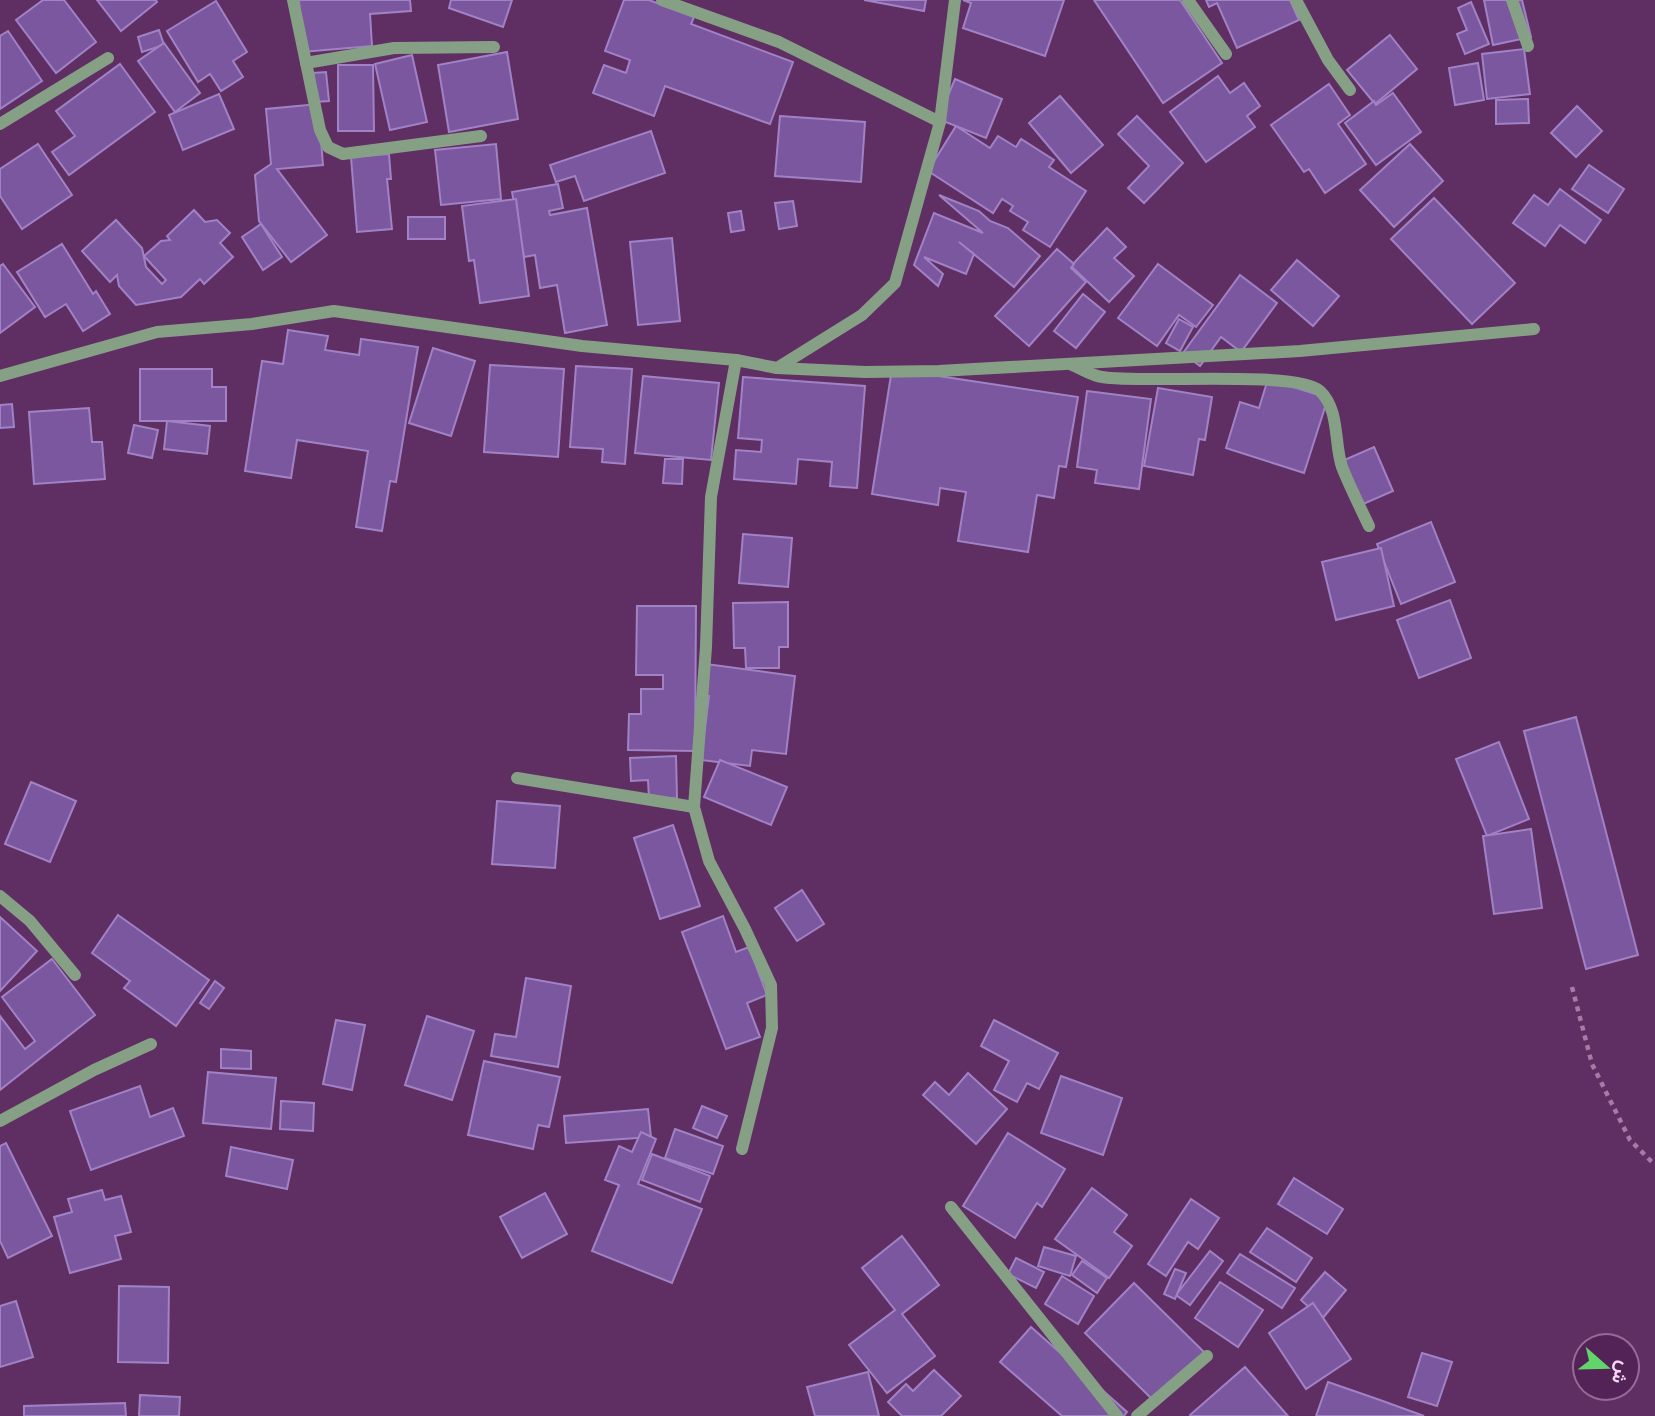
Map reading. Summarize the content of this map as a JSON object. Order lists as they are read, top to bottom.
{
  "north": "right"
}
